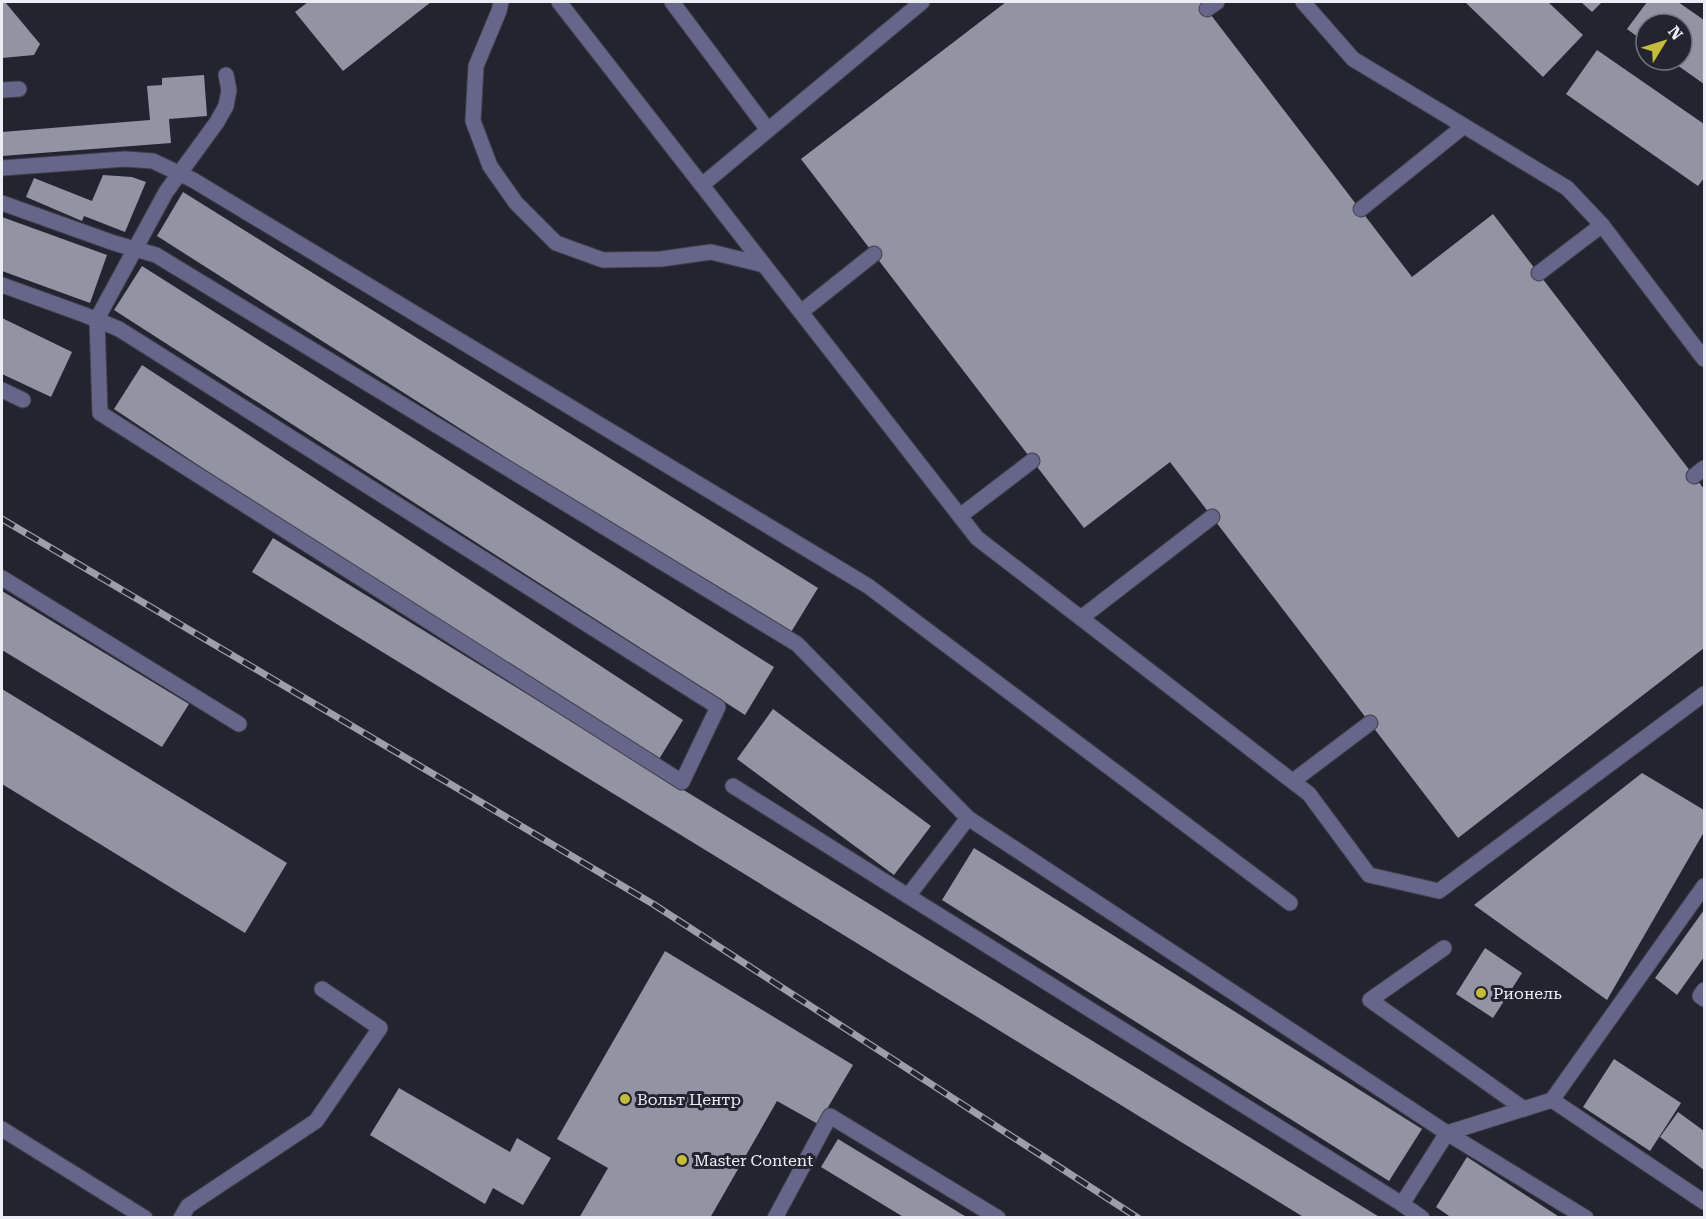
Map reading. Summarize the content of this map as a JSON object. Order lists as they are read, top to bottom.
{
  "places": ["Рионель", "Вольт Центр", "Master Content"],
  "north": "top right"
}
